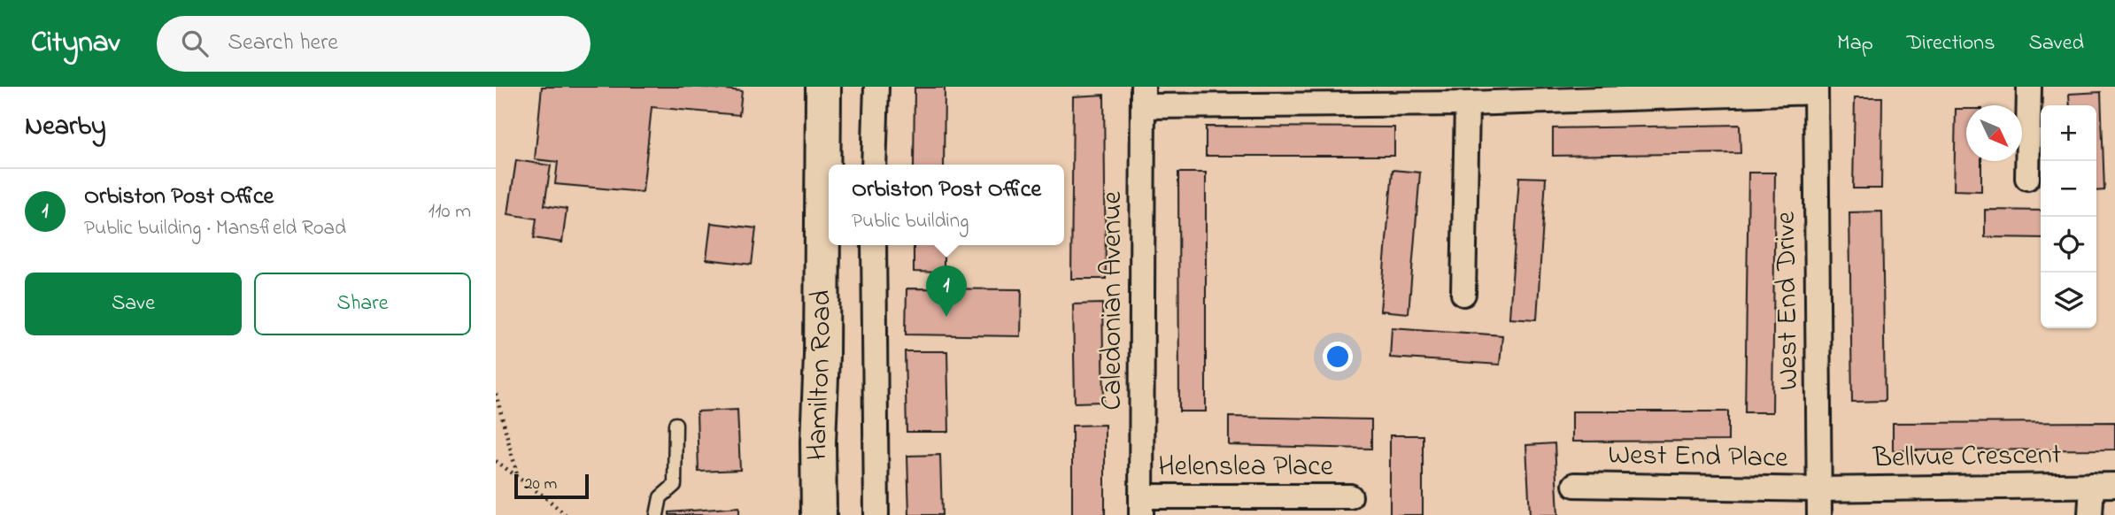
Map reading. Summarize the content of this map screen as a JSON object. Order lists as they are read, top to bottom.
{
  "streets": {
    "main road": ["Hamilton Road"],
    "street": [
      "Caledonian Avenue",
      "West End Drive",
      "West End Place",
      "Bellvue Crescent",
      "Helenslea Place"
    ]
  },
  "crossings": [
    ["Caledonian Avenue", "Helenslea Place"],
    ["West End Drive", "West End Place"],
    ["West End Drive", "Bellvue Crescent"],
    ["West End Place", "Bellvue Crescent"]
  ],
  "scale_bar": "20 m",
  "north": "bottom right",
  "page": {
    "header": "Citynav",
    "search": "Search here",
    "nav": ["Map", "Directions", "Saved"],
    "heading": "Nearby",
    "map_buttons": ["+", "−"],
    "popup": ["Orbiston Post Office", "Public building"],
    "list": [
      {
        "mark": "1",
        "name": "Orbiston Post Office",
        "note": "Public building · Mansfield Road",
        "value": "110 m"
      }
    ],
    "buttons": ["Save", "Share"],
    "pins": "1",
    "scale": "20 m"
  }
}
